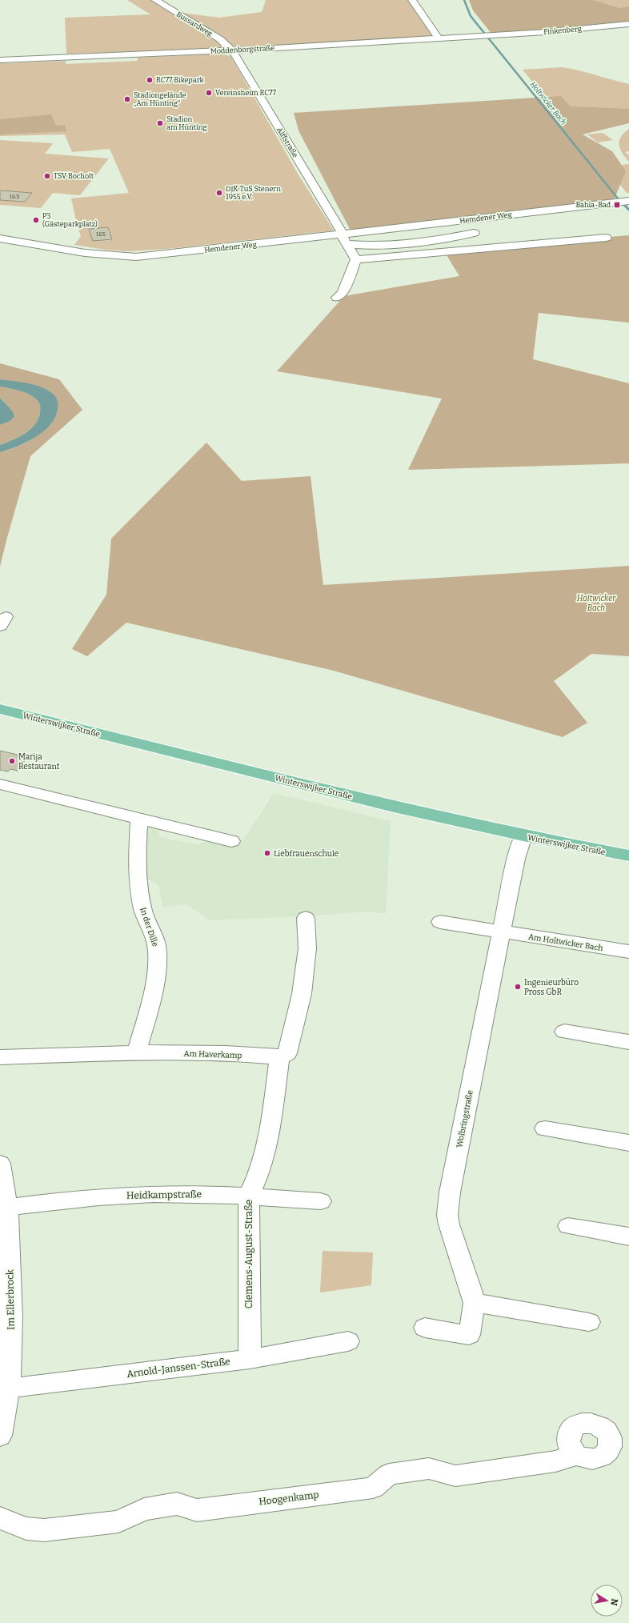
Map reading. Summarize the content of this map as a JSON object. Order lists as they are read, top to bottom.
{
  "streets": {
    "main road": ["Winterswijker Straße"],
    "street": [
      "Bussardweg",
      "Finkenberg",
      "Moddenborgstraße",
      "Alffstraße",
      "Hemdener Weg",
      "In der Dille",
      "Am Holtwicker Bach",
      "Am Haverkamp",
      "Wolbringstraße",
      "Heidkampstraße",
      "Clemens-August-Straße",
      "Im Ellerbrock",
      "Arnold-Janssen-Straße",
      "Hoogenkamp"
    ]
  },
  "crossings": [
    ["Bussardweg", "Moddenborgstraße"],
    ["Bussardweg", "Alffstraße"],
    ["Finkenberg", "Moddenborgstraße"],
    ["Moddenborgstraße", "Alffstraße"],
    ["Alffstraße", "Hemdener Weg"],
    ["Winterswijker Straße", "Wolbringstraße"],
    ["In der Dille", "Am Haverkamp"],
    ["Am Holtwicker Bach", "Wolbringstraße"],
    ["Am Haverkamp", "Clemens-August-Straße"],
    ["Heidkampstraße", "Clemens-August-Straße"],
    ["Heidkampstraße", "Im Ellerbrock"],
    ["Clemens-August-Straße", "Arnold-Janssen-Straße"],
    ["Im Ellerbrock", "Arnold-Janssen-Straße"]
  ],
  "water": ["Holtwicker Bach"],
  "parks": ["Holtwicker Bach"],
  "places": {
    "other": [
      "RC77 Bikepark",
      "Vereinsheim RC77",
      "Stadiongelände „Am Hünting“",
      "Stadion am Hünting",
      "TSV Bocholt",
      "DJK TuS Stenern 1955 e.V.",
      "P3 (Gästeparkplatz)",
      "Marija Restaurant",
      "Liebfrauenschule",
      "Ingenieurbüro Pross GbR"
    ],
    "transit": ["Bahia-Bad"]
  },
  "house_numbers": ["163", "165"],
  "north": "right"
}
